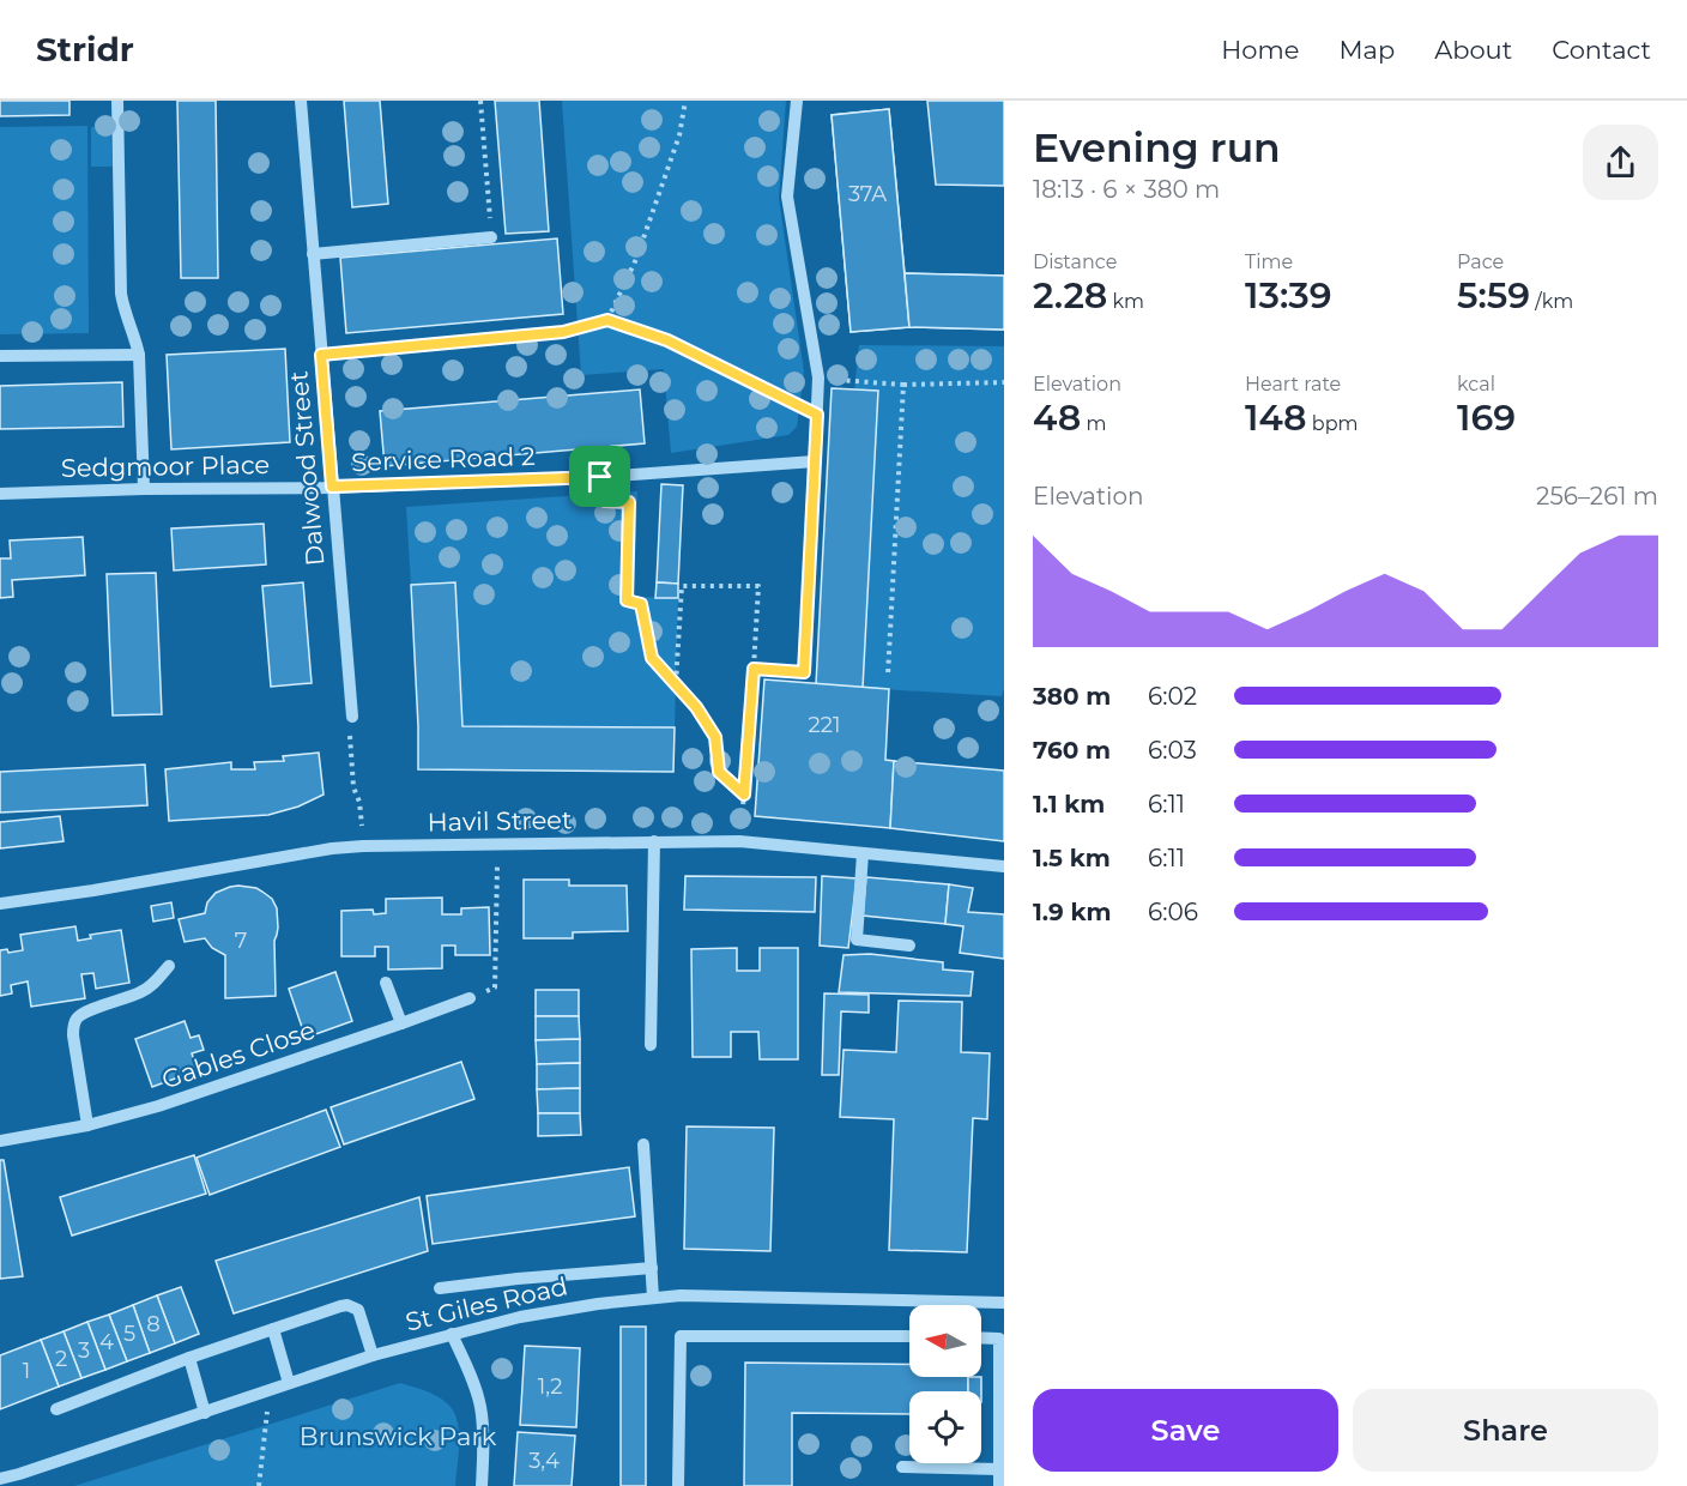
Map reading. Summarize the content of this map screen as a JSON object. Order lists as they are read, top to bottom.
{
  "streets": {
    "street": [
      "Service Road 2",
      "Sedgmoor Place",
      "Dalwood Street",
      "Havil Street",
      "Gables Close",
      "St Giles Road"
    ]
  },
  "crossings": [
    ["Service Road 2", "Sedgmoor Place"],
    ["Service Road 2", "Dalwood Street"],
    ["Sedgmoor Place", "Dalwood Street"]
  ],
  "parks": ["Brunswick Park"],
  "house_numbers": [
    "37A",
    "221",
    "7",
    "8",
    "5",
    "4",
    "3",
    "2",
    "1",
    "1,2",
    "3,4"
  ],
  "north": "left",
  "page": {
    "header": "Stridr",
    "nav": [
      "Home",
      "Map",
      "About",
      "Contact"
    ],
    "heading": ["Evening run", "18:13 · 6 × 380 m"],
    "stats": [
      ["Distance", "2.28 km"],
      ["Time", "13:39"],
      ["Pace", "5:59 /km"],
      ["Elevation", "48 m"],
      ["Heart rate", "148 bpm"],
      ["kcal", "169"]
    ],
    "chart": ["Elevation", "256–261 m"],
    "list": [
      {
        "name": "380 m",
        "note": "6:02"
      },
      {
        "name": "760 m",
        "note": "6:03"
      },
      {
        "name": "1.1 km",
        "note": "6:11"
      },
      {
        "name": "1.5 km",
        "note": "6:11"
      },
      {
        "name": "1.9 km",
        "note": "6:06"
      }
    ],
    "buttons": ["Save", "Share"]
  }
}
